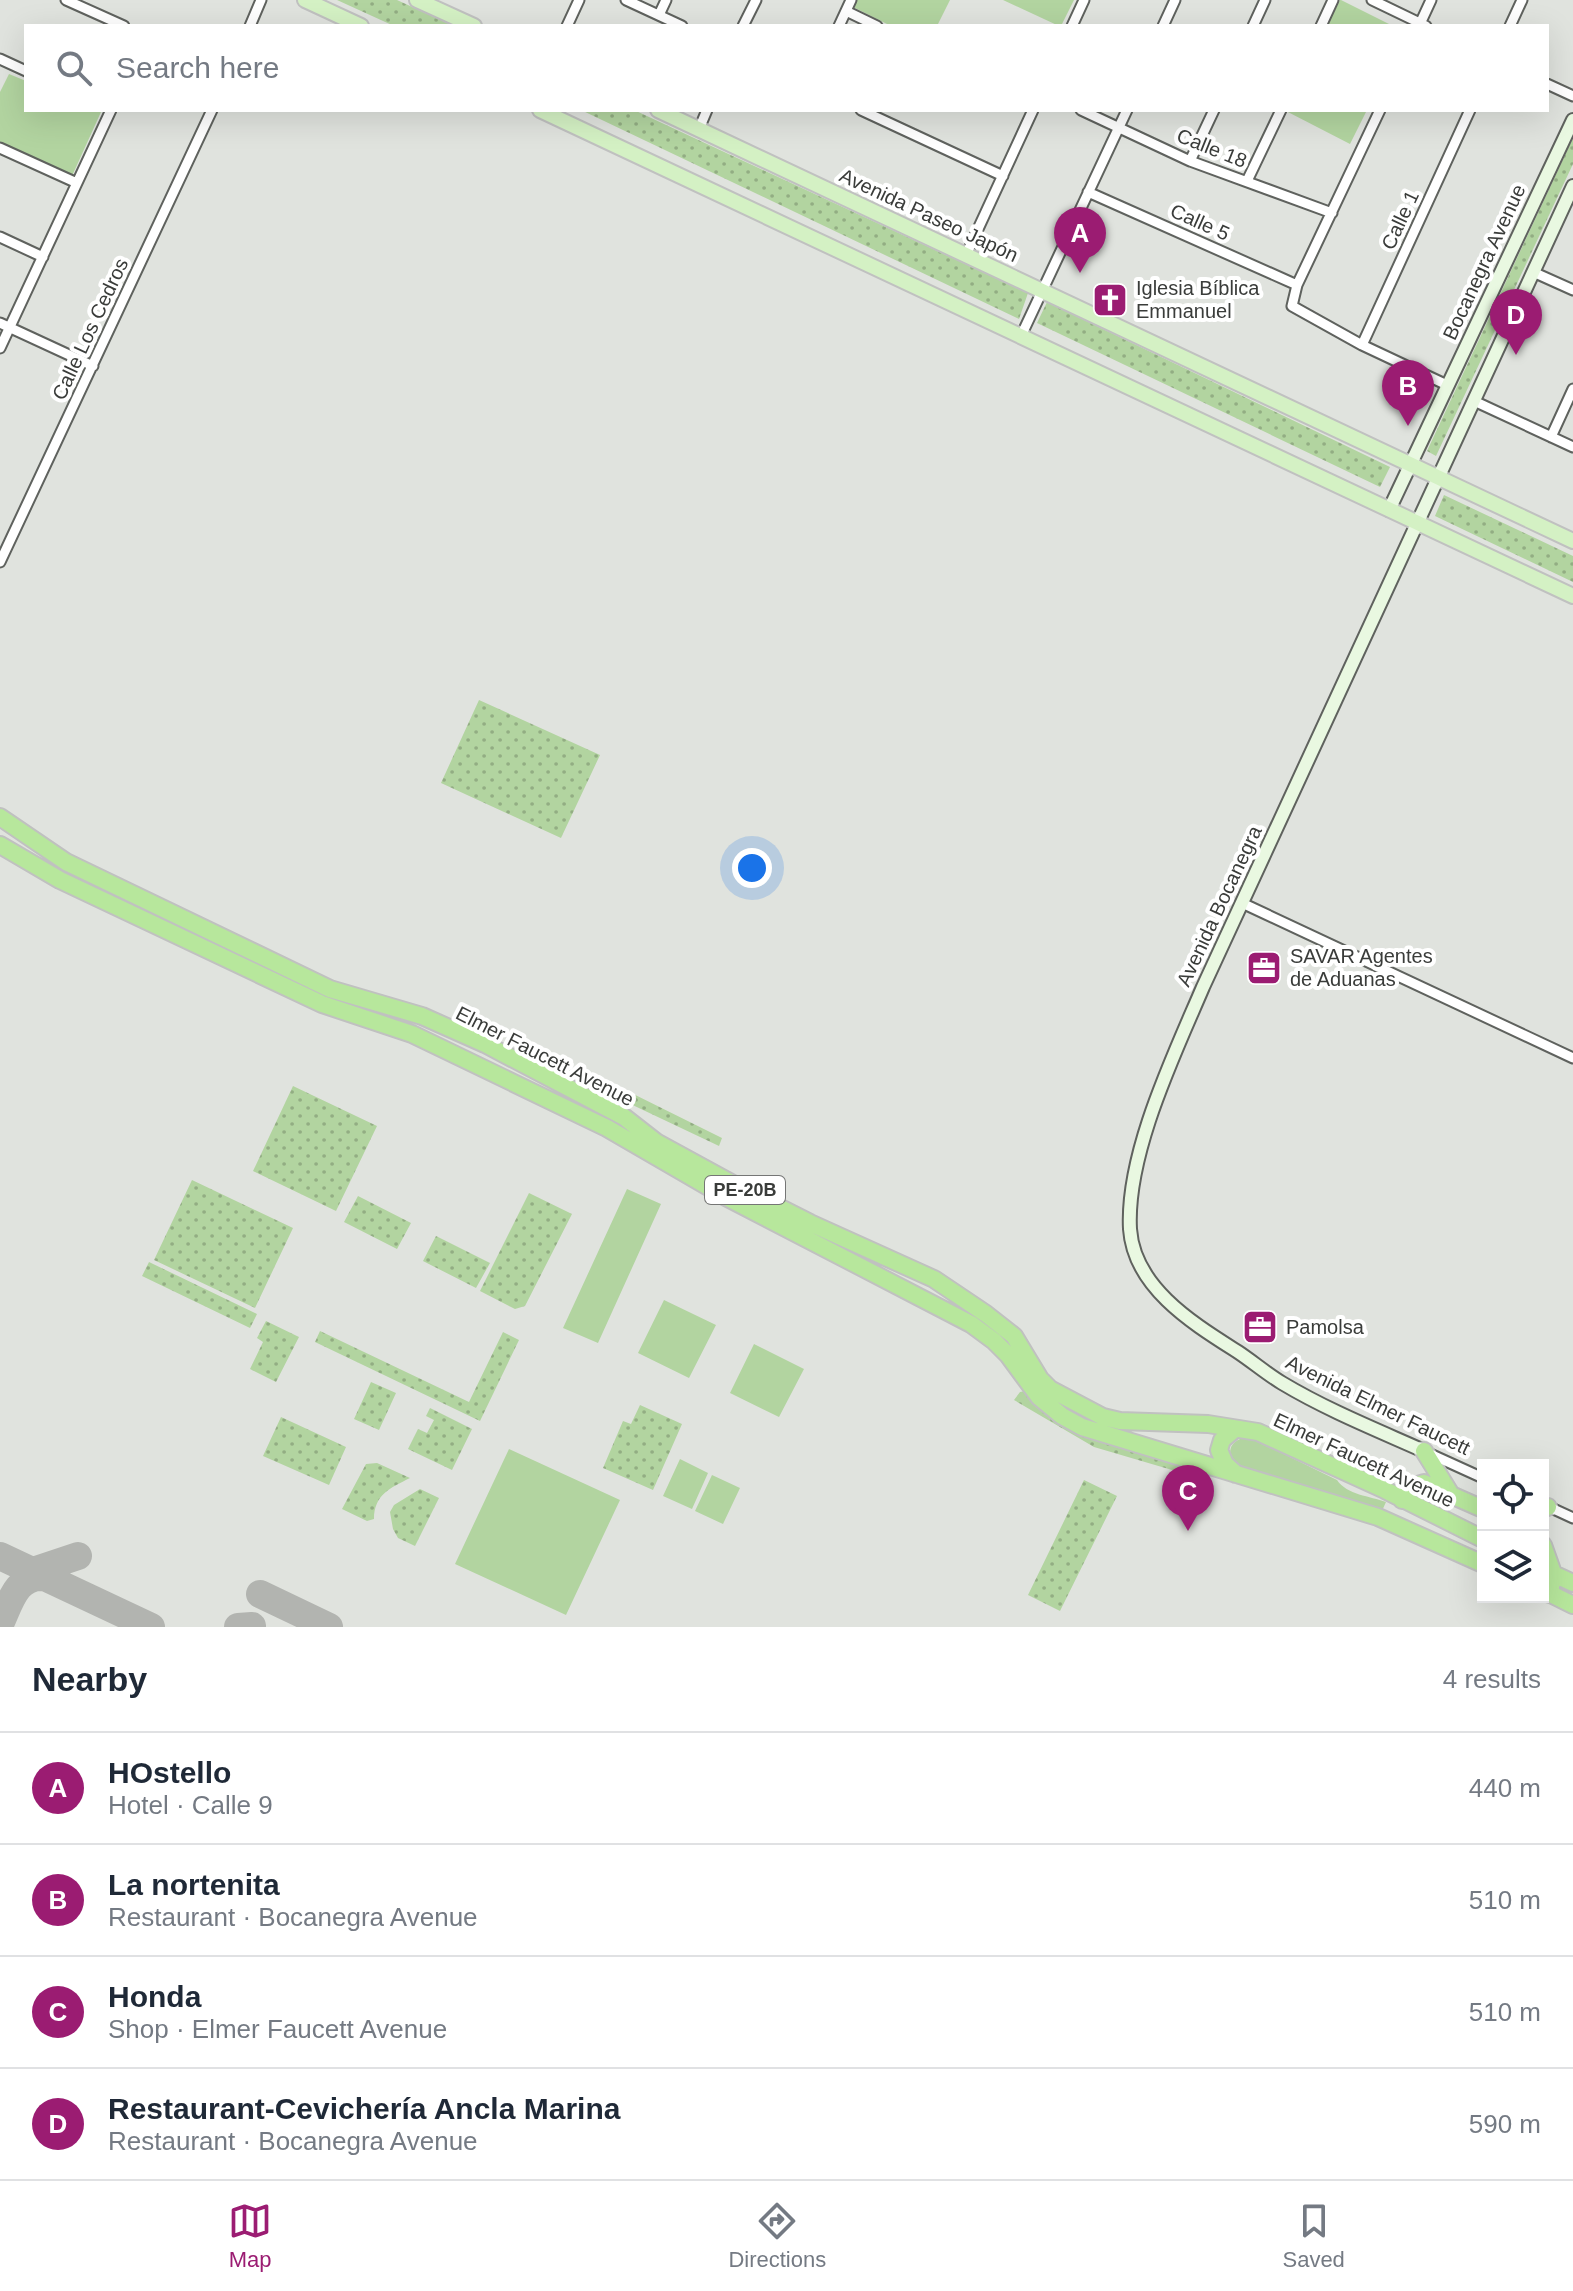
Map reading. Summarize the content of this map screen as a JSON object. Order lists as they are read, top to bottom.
{
  "streets": {
    "highway": ["Elmer Faucett Avenue", "PE-20B"],
    "main road": ["Avenida Paseo Japón"],
    "street": [
      "Calle 18",
      "Calle 1",
      "Calle 5",
      "Bocanegra Avenue",
      "Calle Los Cedros",
      "Avenida Bocanegra",
      "Avenida Elmer Faucett"
    ]
  },
  "crossings": [
    ["Avenida Paseo Japón", "Bocanegra Avenue"],
    ["Avenida Bocanegra", "Avenida Elmer Faucett"]
  ],
  "places": {
    "church": ["Iglesia Bíblica Emmanuel"],
    "office": ["SAVAR Agentes de Aduanas", "Pamolsa"]
  },
  "page": {
    "search": "Search here",
    "pins": [
      "A",
      "D",
      "B",
      "C"
    ],
    "heading": ["Nearby", "4 results"],
    "list": [
      {
        "mark": "A",
        "name": "HOstello",
        "note": "Hotel · Calle 9",
        "value": "440 m"
      },
      {
        "mark": "B",
        "name": "La nortenita",
        "note": "Restaurant · Bocanegra Avenue",
        "value": "510 m"
      },
      {
        "mark": "C",
        "name": "Honda",
        "note": "Shop · Elmer Faucett Avenue",
        "value": "510 m"
      },
      {
        "mark": "D",
        "name": "Restaurant-Cevichería Ancla Marina",
        "note": "Restaurant · Bocanegra Avenue",
        "value": "590 m"
      }
    ],
    "nav": ["Map", "Directions", "Saved"]
  }
}
